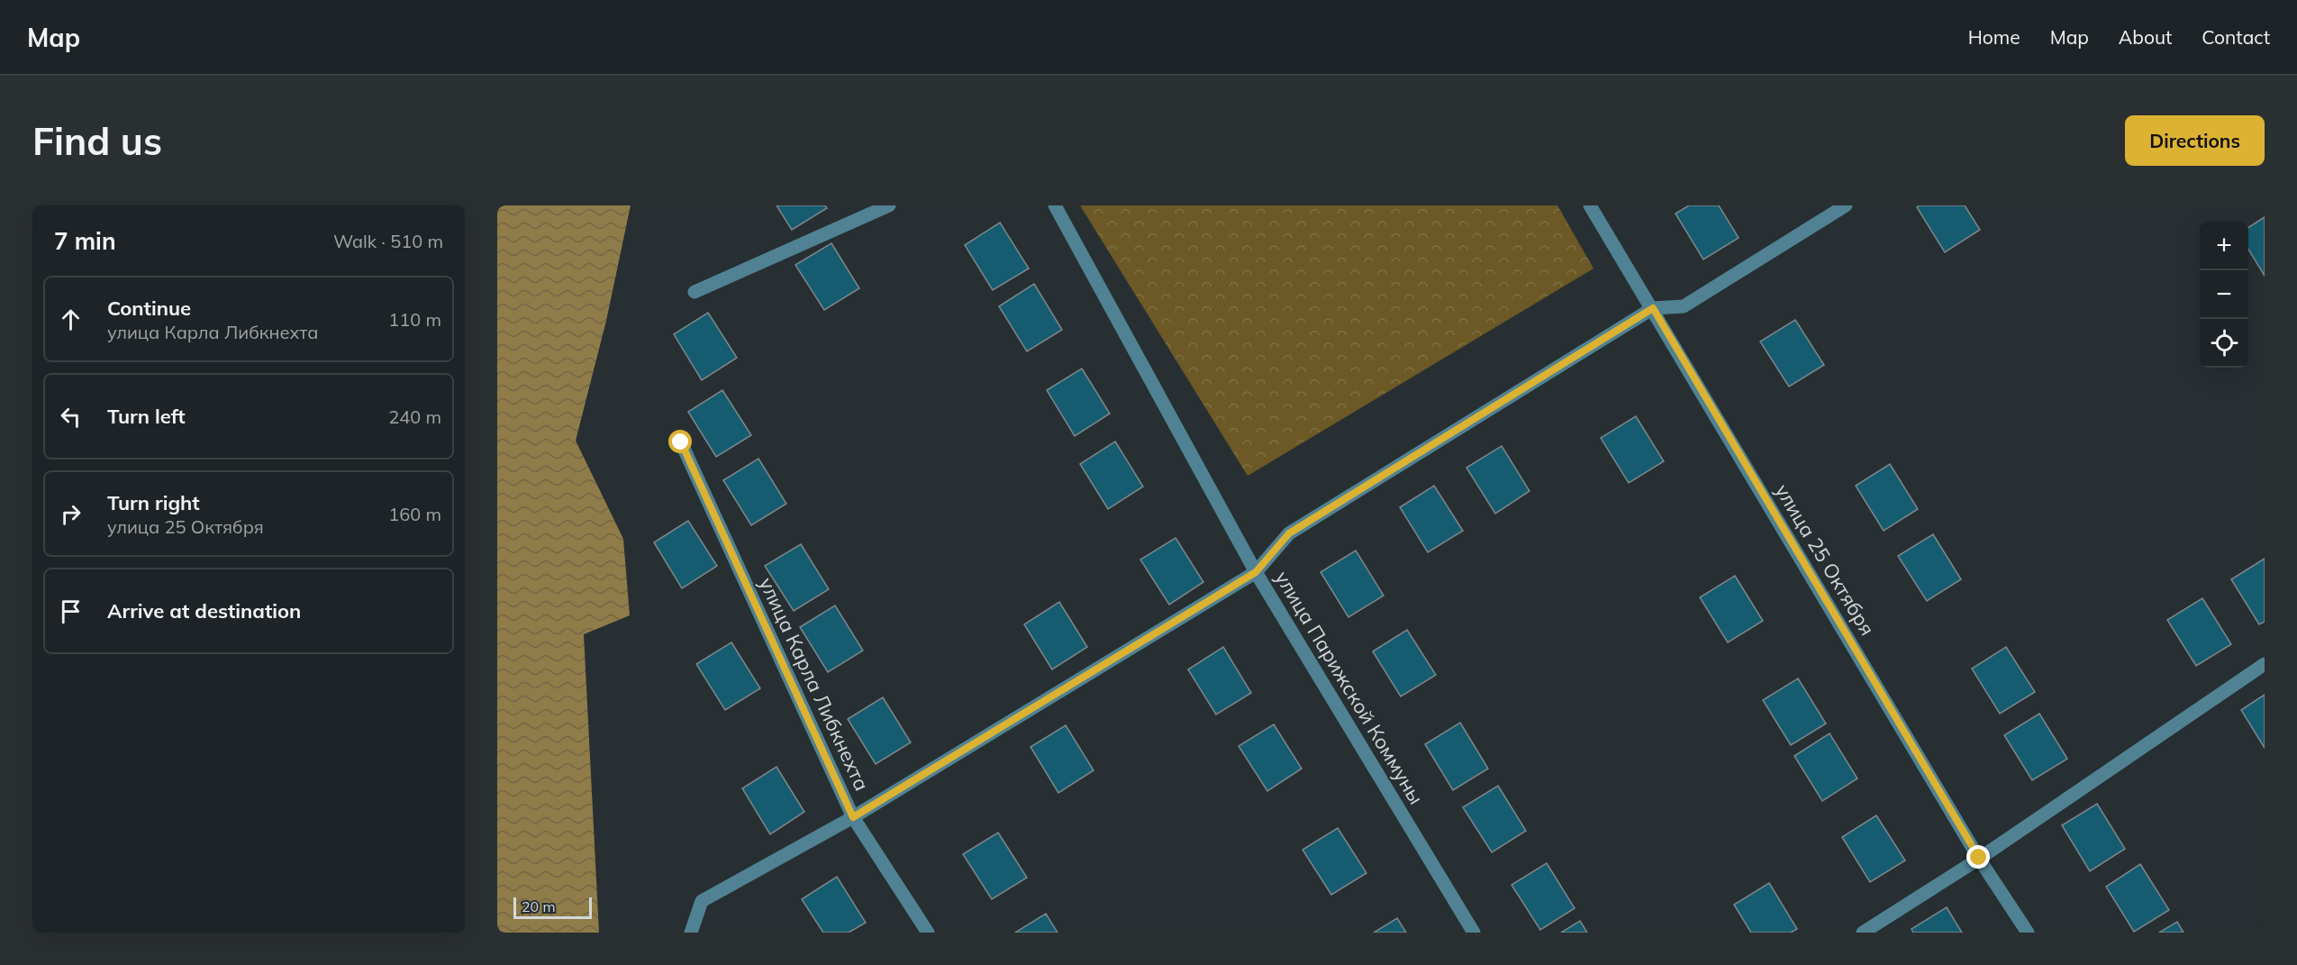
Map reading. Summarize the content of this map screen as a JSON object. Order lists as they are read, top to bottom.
{
  "streets": {
    "street": ["улица 25 Октября", "улица Карла Либкнехта", "улица Парижской Коммуны"]
  },
  "scale_bar": "20 m",
  "page": {
    "header": "Map",
    "nav": [
      "Home",
      "Map",
      "About",
      "Contact"
    ],
    "buttons": "Directions",
    "title": "Find us",
    "heading": ["7 min", "Walk · 510 m"],
    "map_buttons": ["+", "−"],
    "list": [
      ["Continue", "улица Карла Либкнехта", "110 m"],
      ["Turn left", "240 m"],
      ["Turn right", "улица 25 Октября", "160 m"],
      "Arrive at destination"
    ],
    "scale": "20 m"
  }
}
